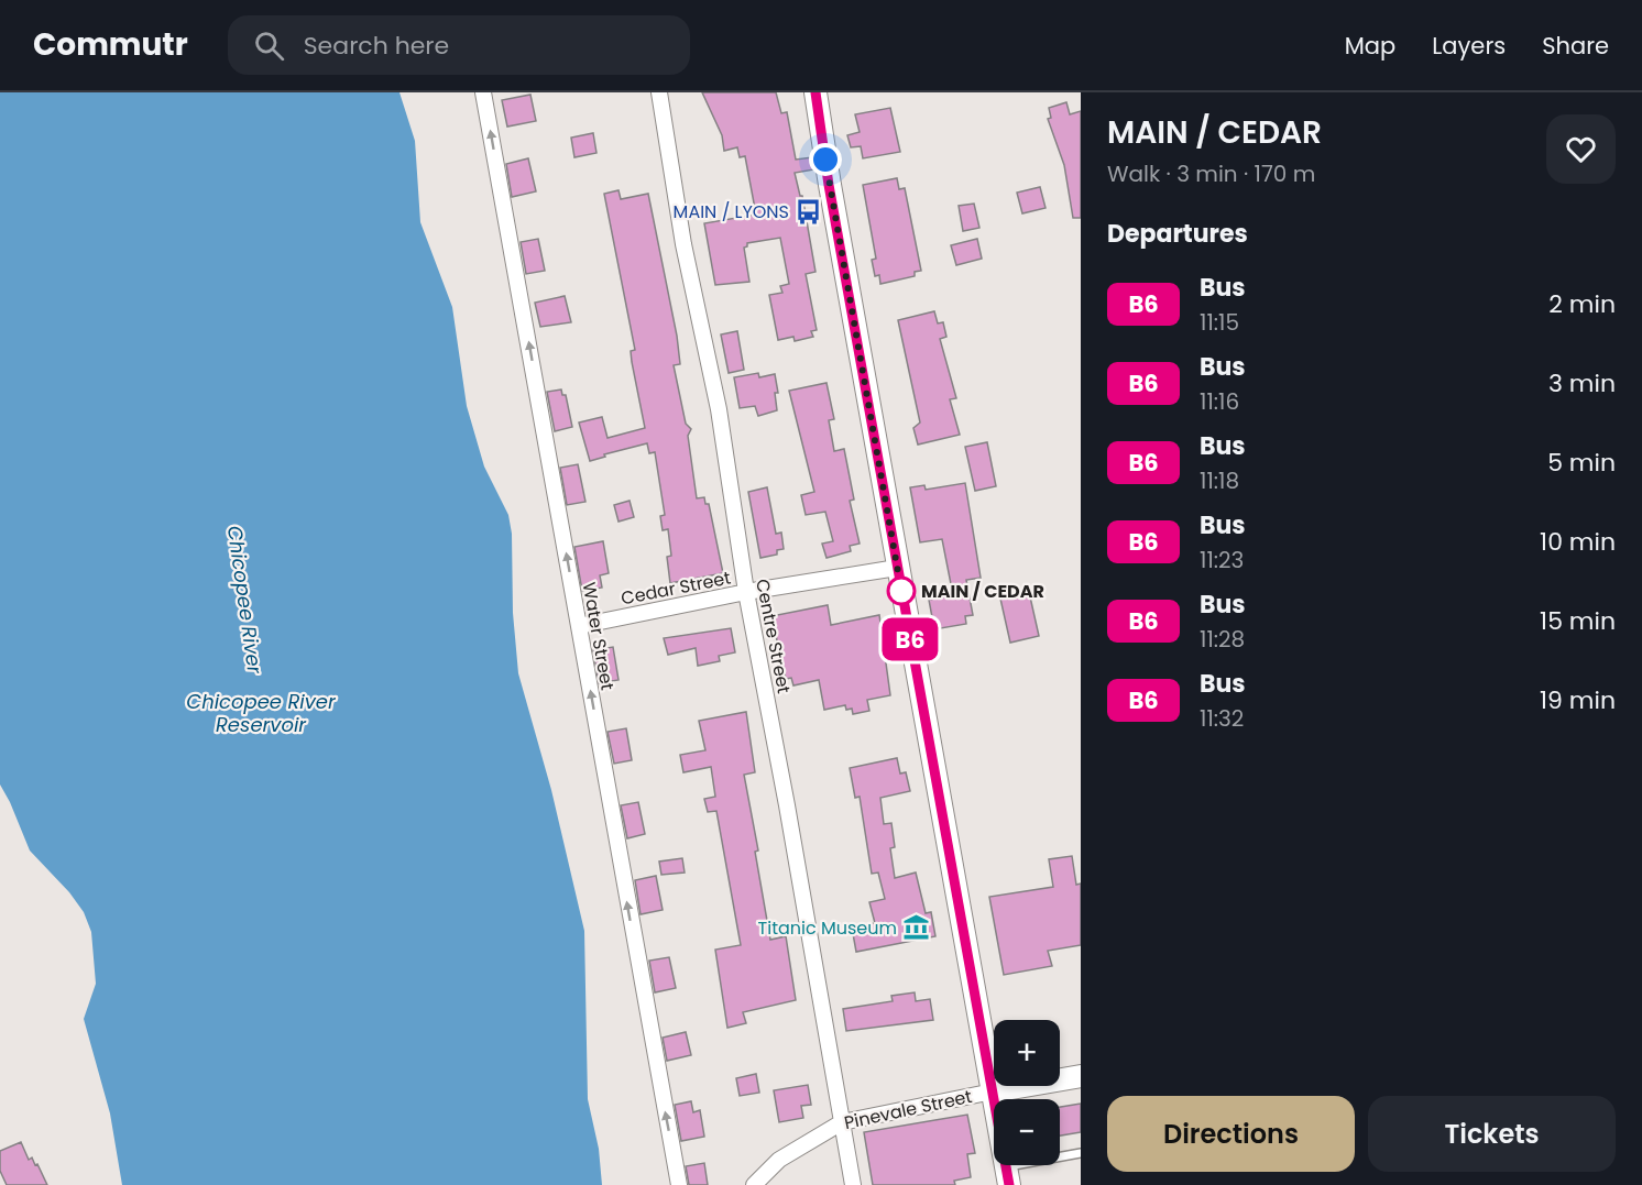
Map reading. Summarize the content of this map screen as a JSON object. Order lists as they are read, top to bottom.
{
  "streets": {
    "main road": ["Pinevale Street"],
    "street": ["Cedar Street", "Water Street", "Centre Street"]
  },
  "crossings": [
    ["Cedar Street", "Water Street"],
    ["Cedar Street", "Centre Street"],
    ["Centre Street", "Pinevale Street"]
  ],
  "one_way": ["Water Street"],
  "water": ["Chicopee River", "Chicopee River Reservoir"],
  "places": {
    "bus stop": ["MAIN / LYONS"],
    "other": ["MAIN / CEDAR"],
    "museum": ["Titanic Museum"]
  },
  "lines": ["bus line B6"],
  "page": {
    "header": "Commutr",
    "search": "Search here",
    "nav": ["Map", "Layers", "Share"],
    "on_map": "B6",
    "heading": [
      ["MAIN / CEDAR", "Walk · 3 min · 170 m"],
      "Departures"
    ],
    "list": [
      {
        "mark": "B6",
        "name": "Bus",
        "note": "11:15",
        "value": "2 min"
      },
      {
        "mark": "B6",
        "name": "Bus",
        "note": "11:16",
        "value": "3 min"
      },
      {
        "mark": "B6",
        "name": "Bus",
        "note": "11:18",
        "value": "5 min"
      },
      {
        "mark": "B6",
        "name": "Bus",
        "note": "11:23",
        "value": "10 min"
      },
      {
        "mark": "B6",
        "name": "Bus",
        "note": "11:28",
        "value": "15 min"
      },
      {
        "mark": "B6",
        "name": "Bus",
        "note": "11:32",
        "value": "19 min"
      }
    ],
    "map_buttons": ["+", "−"],
    "buttons": ["Directions", "Tickets"]
  }
}
